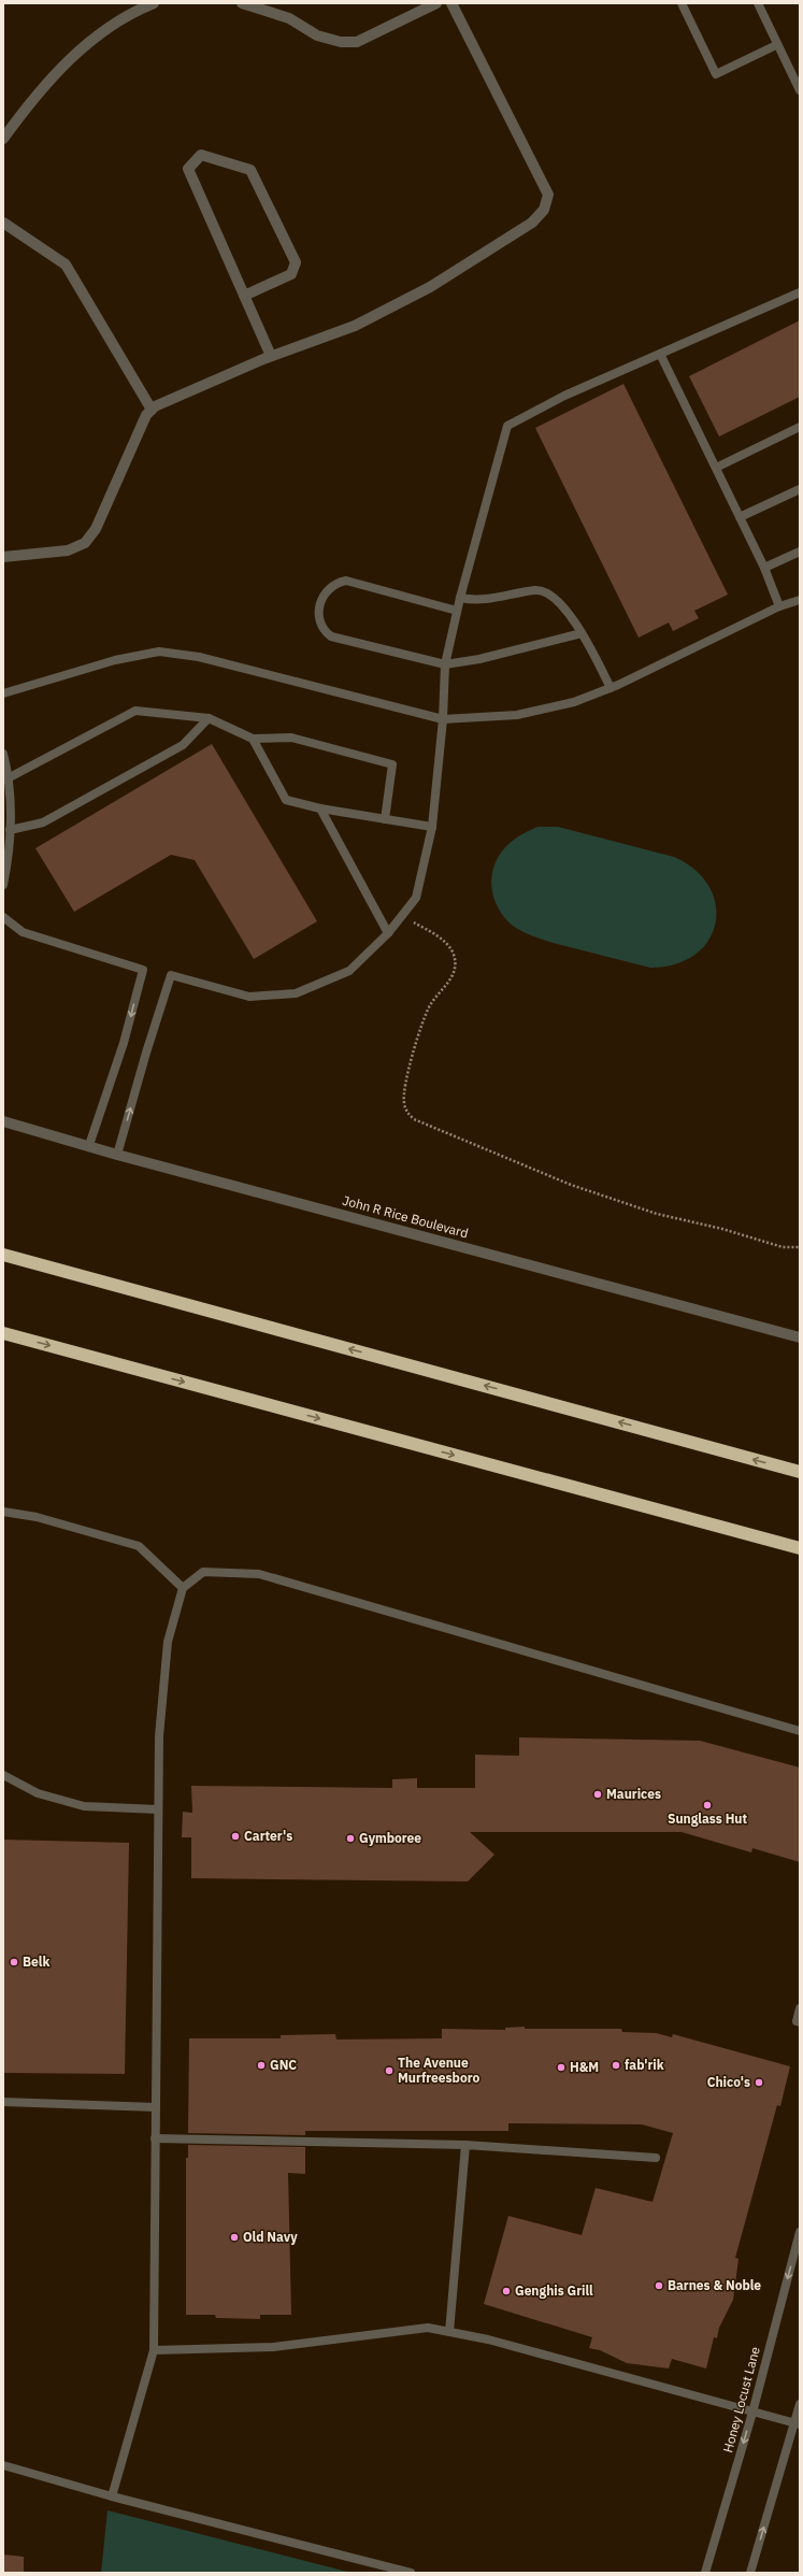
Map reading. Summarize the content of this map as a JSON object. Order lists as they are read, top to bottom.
{
  "streets": {
    "street": ["John R Rice Boulevard"],
    "lane": ["Honey Locust Lane"]
  },
  "places": [
    "Maurices",
    "Sunglass Hut",
    "Carter's",
    "Gymboree",
    "Belk",
    "GNC",
    "fab'rik",
    "H&M",
    "The Avenue Murfreesboro",
    "Chico's",
    "Old Navy",
    "Barnes & Noble",
    "Genghis Grill"
  ]
}
